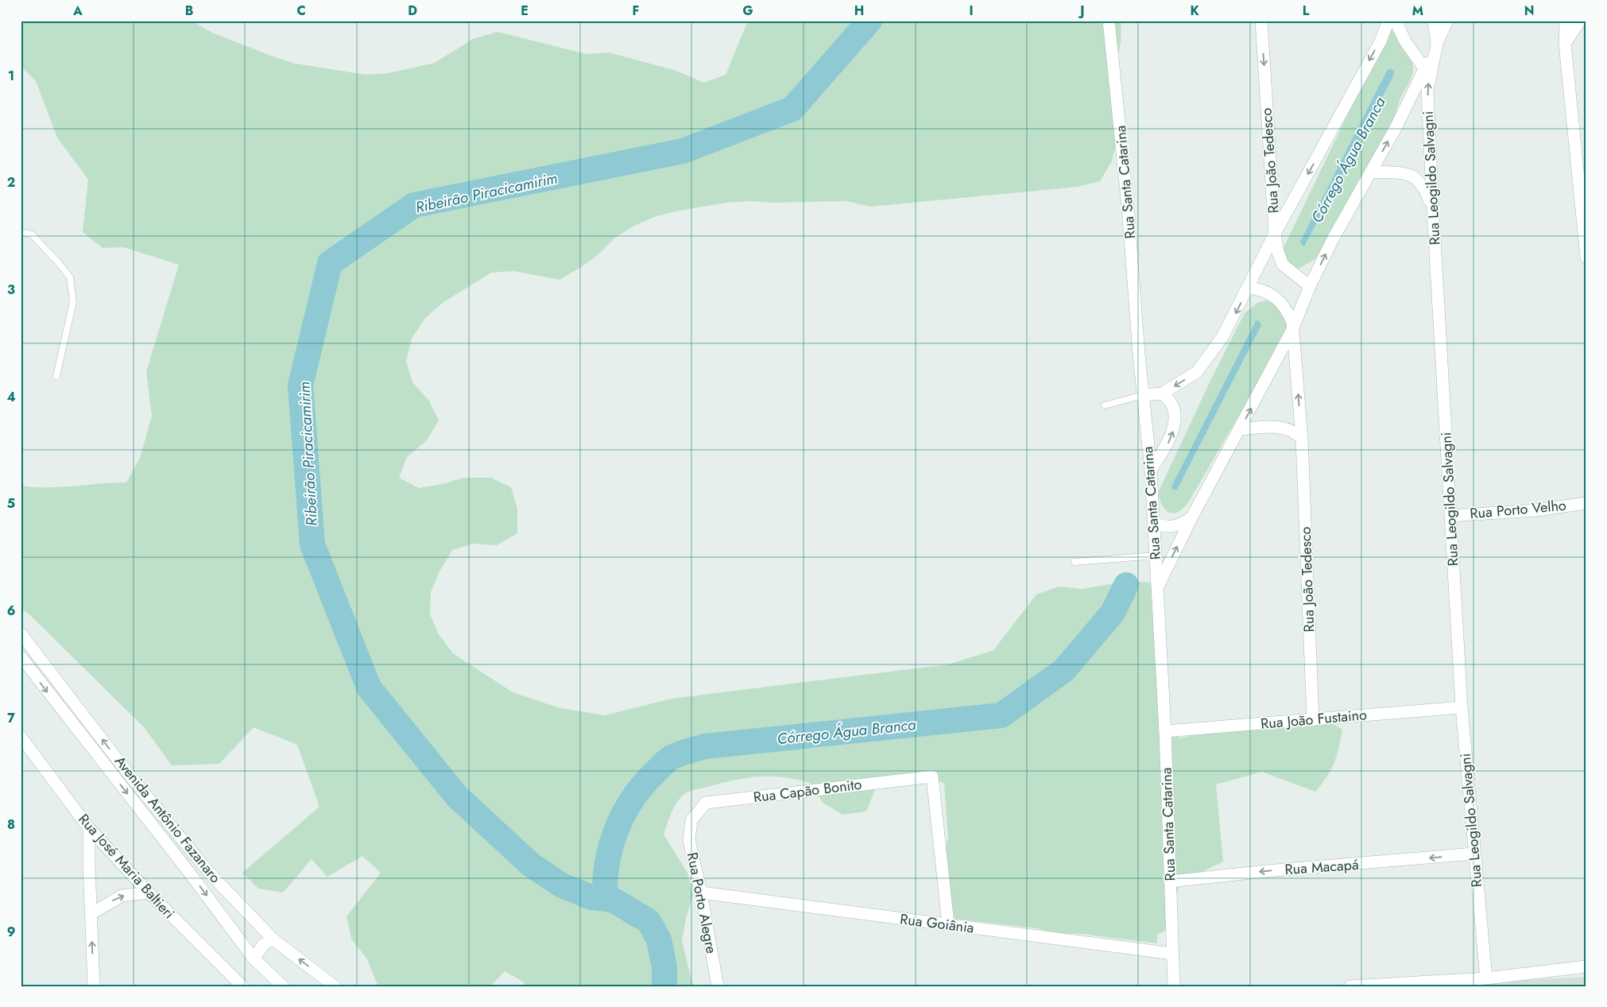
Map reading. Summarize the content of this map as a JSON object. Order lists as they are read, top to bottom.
{
  "streets": {
    "street": [
      "Rua João Tedesco",
      "Rua Leogildo Salvagni",
      "Rua Santa Catarina",
      "Rua Porto Velho",
      "Rua João Fustaino",
      "Rua Capão Bonito",
      "Avenida Antônio Fazanaro",
      "Rua José Maria Baltieri",
      "Rua Macapá",
      "Rua Porto Alegre",
      "Rua Goiânia"
    ]
  },
  "crossings": [
    ["Rua João Tedesco", "Rua João Fustaino"],
    ["Rua Leogildo Salvagni", "Rua Porto Velho"],
    ["Rua Leogildo Salvagni", "Rua João Fustaino"],
    ["Rua Leogildo Salvagni", "Rua Macapá"],
    ["Rua Santa Catarina", "Rua João Fustaino"],
    ["Rua Santa Catarina", "Rua Macapá"],
    ["Rua Santa Catarina", "Rua Goiânia"],
    ["Rua Capão Bonito", "Rua Porto Alegre"],
    ["Rua Capão Bonito", "Rua Goiânia"],
    ["Rua Porto Alegre", "Rua Goiânia"]
  ],
  "one_way": ["Rua Macapá"],
  "water": ["Córrego Água Branca", "Ribeirão Piracicamirim"],
  "grid": {
    "columns": [
      "A",
      "B",
      "C",
      "D",
      "E",
      "F",
      "G",
      "H",
      "I",
      "J",
      "K",
      "L",
      "M",
      "N"
    ],
    "rows": [
      "1",
      "2",
      "3",
      "4",
      "5",
      "6",
      "7",
      "8",
      "9"
    ]
  }
}
